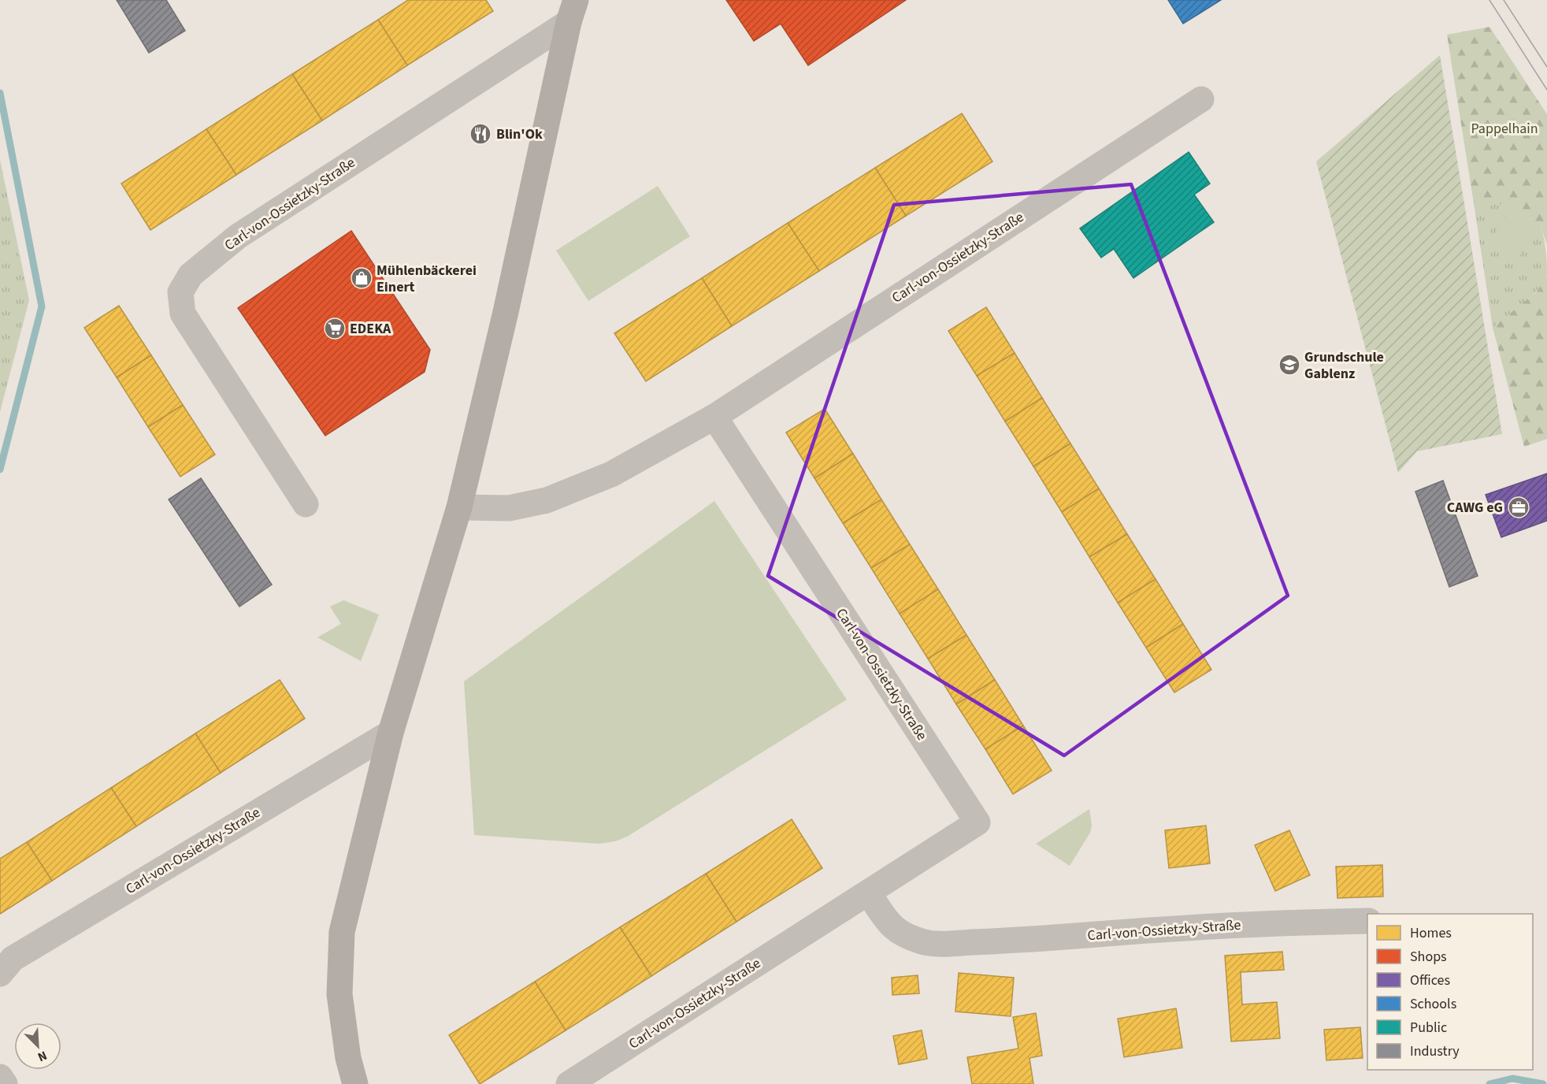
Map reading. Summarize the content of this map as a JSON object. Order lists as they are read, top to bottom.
{
  "streets": {
    "street": ["Carl-von-Ossietzky-Straße"]
  },
  "parks": ["Pappelhain"],
  "places": {
    "restaurant": ["Blin'Ok"],
    "shop": ["Mühlenbäckerei Einert"],
    "supermarket": ["EDEKA"],
    "school or university": ["Grundschule Gablenz"],
    "office": ["CAWG eG"]
  },
  "legend": [
    "Homes",
    "Shops",
    "Offices",
    "Schools",
    "Public",
    "Industry"
  ],
  "north": "bottom right"
}
